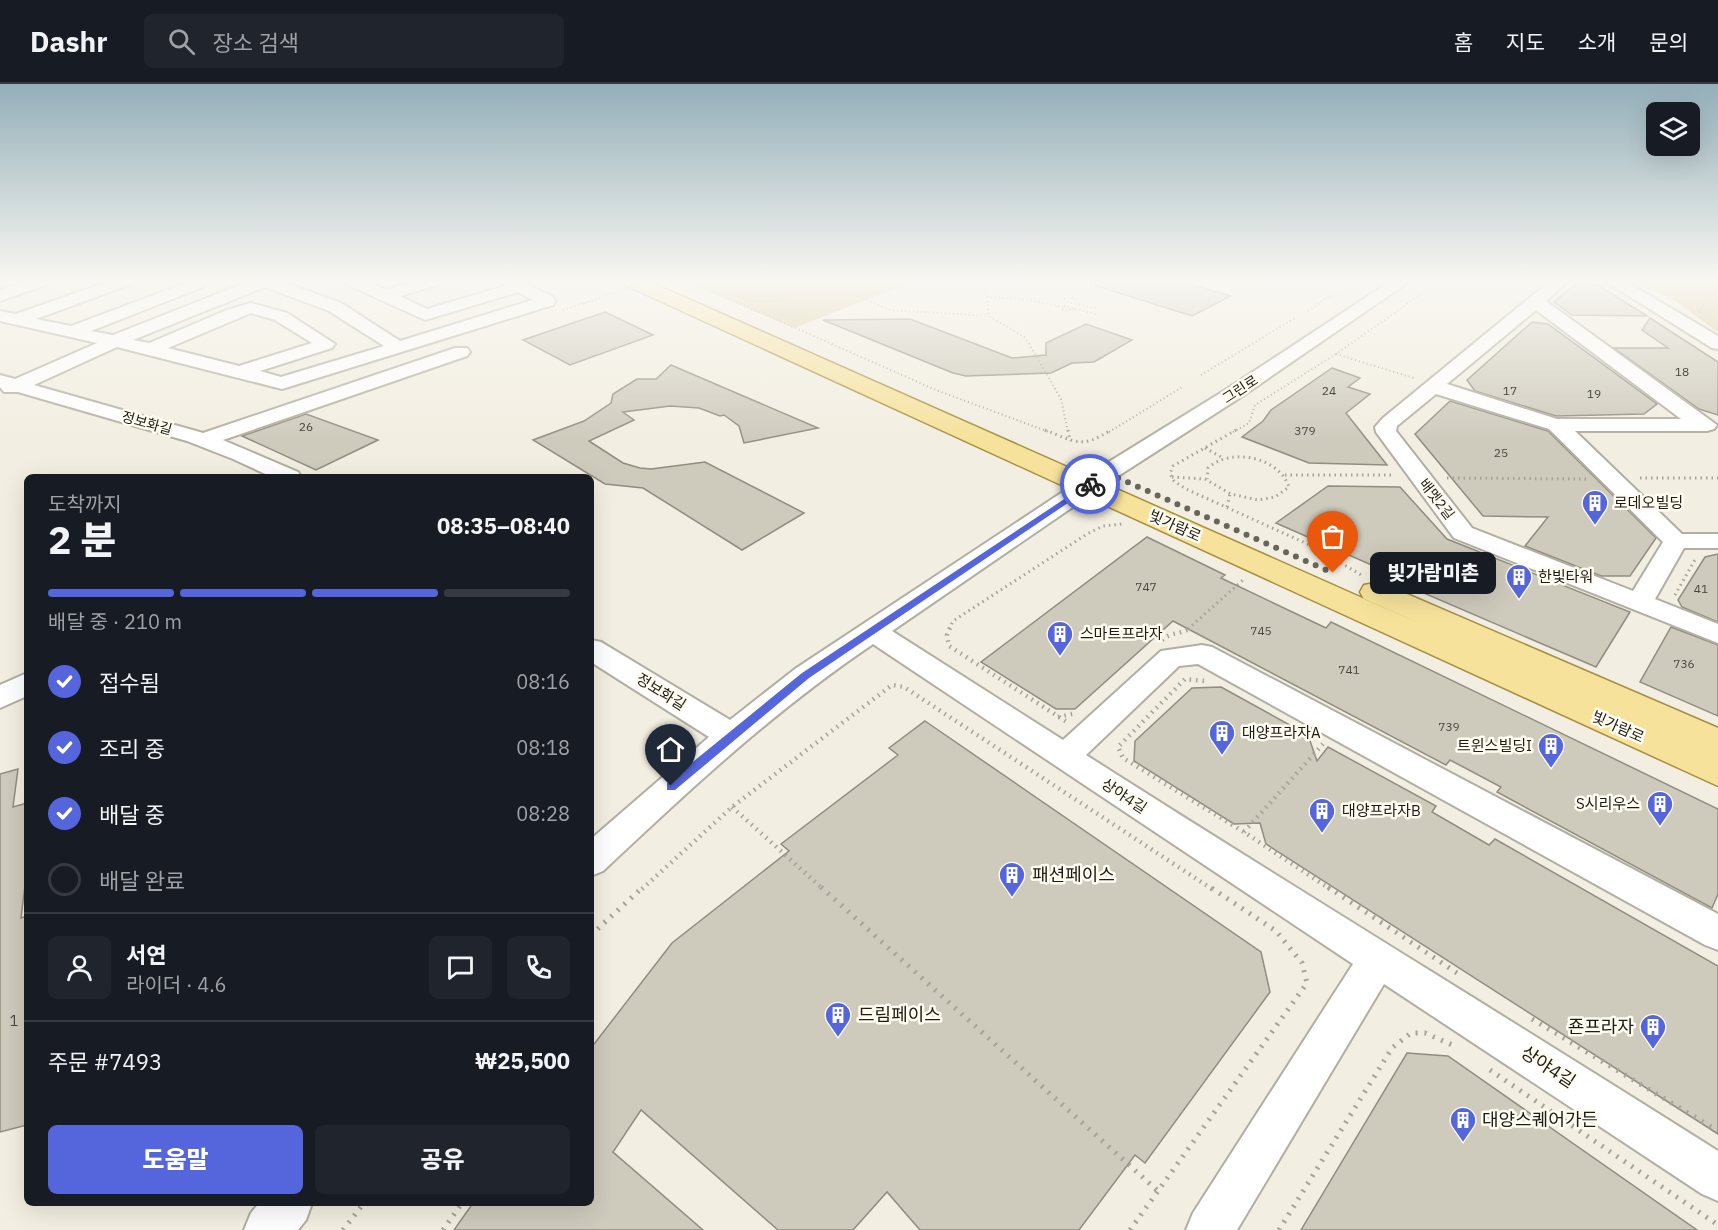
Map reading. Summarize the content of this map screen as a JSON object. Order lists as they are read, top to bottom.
{
  "streets": {
    "main road": ["빛가람로"],
    "street": [
      "그린로",
      "정보화길",
      "배멧2길",
      "상야4길"
    ]
  },
  "crossings": [
    ["그린로", "정보화길"],
    ["그린로", "빛가람로"],
    ["그린로", "상야4길"]
  ],
  "places": {
    "building": [
      "로데오빌딩",
      "한빛타워",
      "스마트프라자",
      "대양프라자A",
      "트윈스빌딩I",
      "S시리우스",
      "대양프라자B",
      "패션페이스",
      "드림페이스",
      "죤프라자",
      "대양스퀘어가든"
    ],
    "other": ["빛가람미촌"]
  },
  "house_numbers": [
    "18",
    "24",
    "17",
    "19",
    "26",
    "379",
    "25",
    "747",
    "41",
    "745",
    "736",
    "741",
    "739",
    "1"
  ],
  "page": {
    "header": "Dashr",
    "search": "장소 검색",
    "nav": [
      "홈",
      "지도",
      "소개",
      "문의"
    ],
    "heading": ["2 분", "도착까지", "08:35–08:40"],
    "panel": [
      "서연",
      "라이더 · 4.6",
      "주문 #7493",
      "₩25,500"
    ],
    "bubble": "빛가람미촌",
    "bar": "배달 중 · 210 m",
    "list": [
      ["접수됨", "08:16"],
      ["조리 중", "08:18"],
      ["배달 중", "08:28"],
      "배달 완료"
    ],
    "buttons": ["도움말", "공유"]
  }
}
